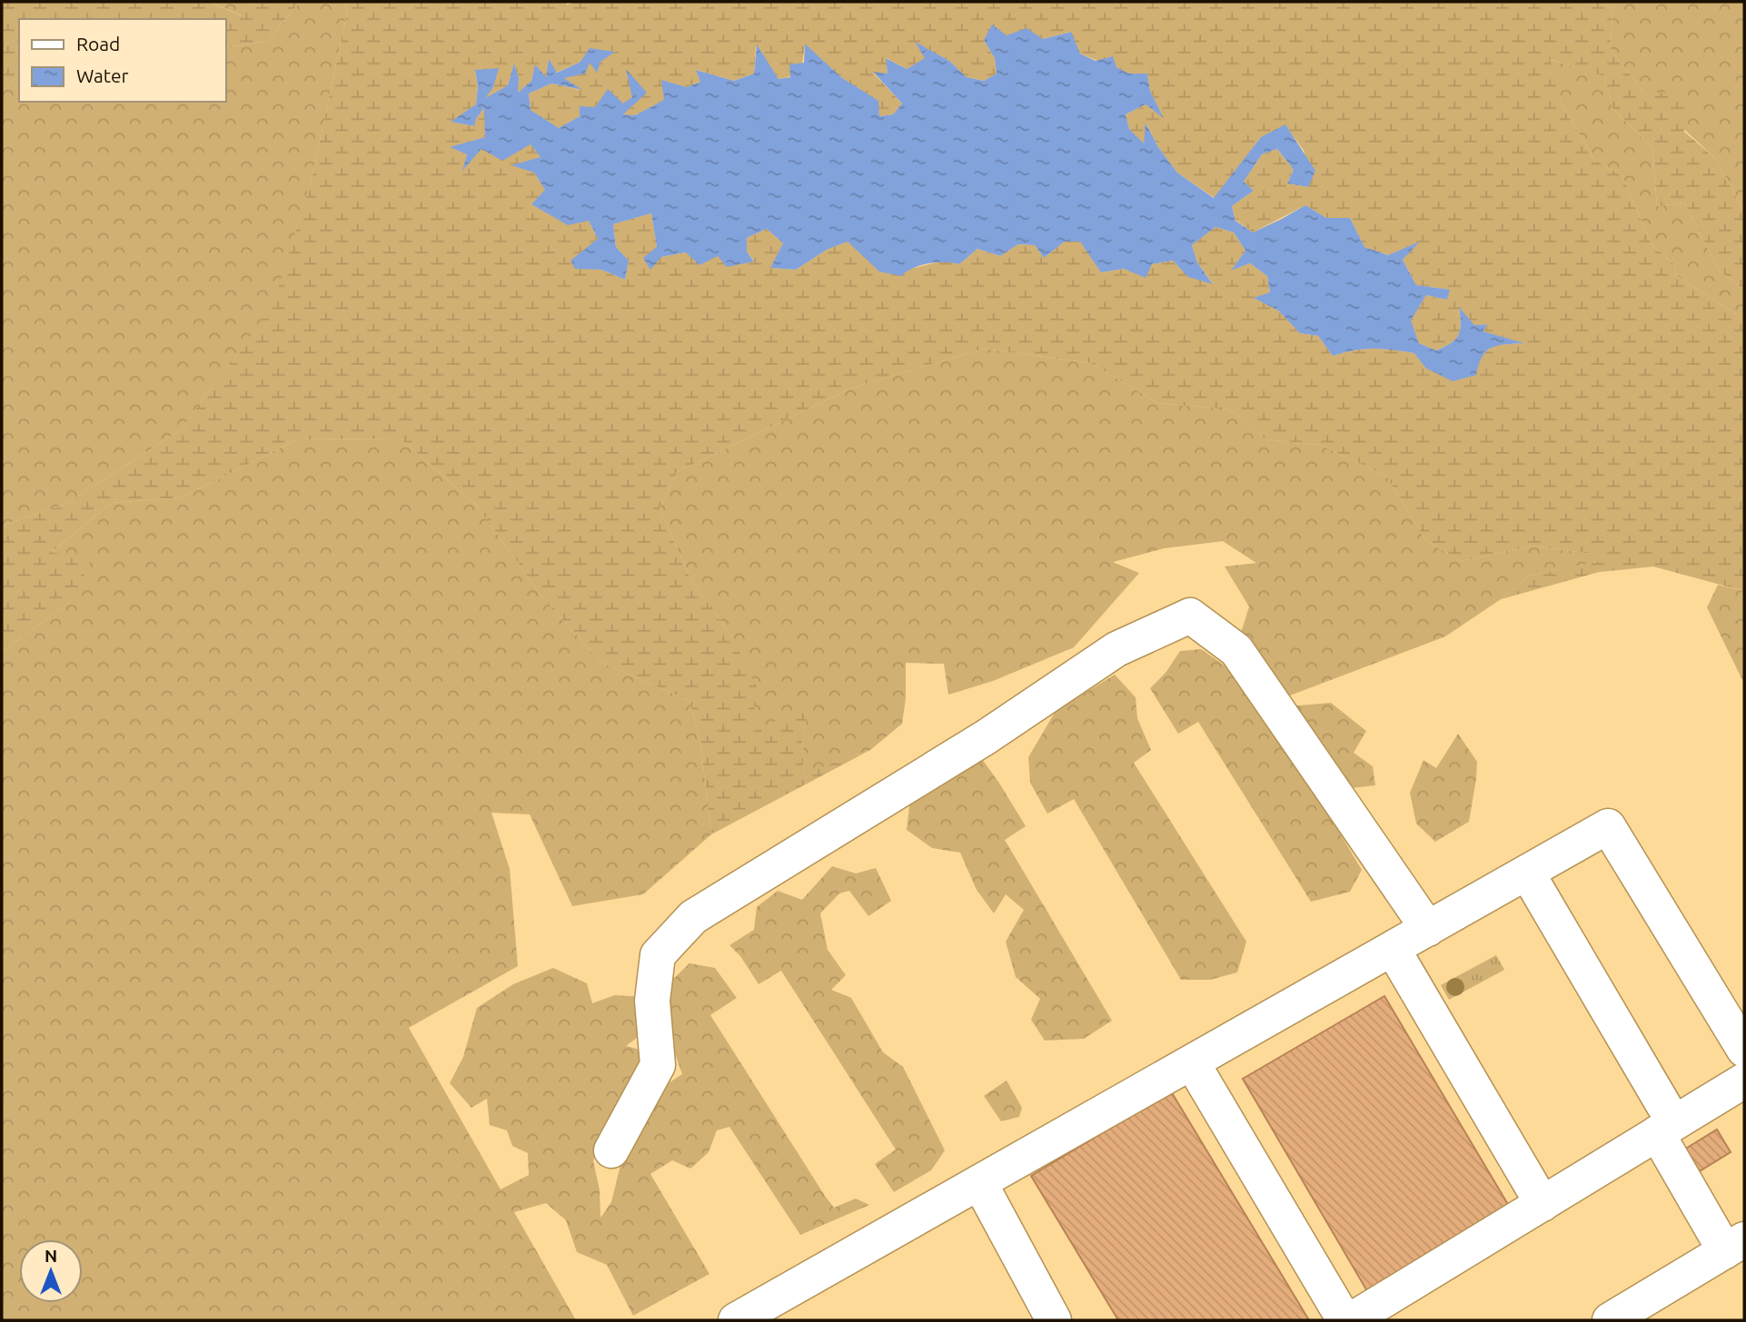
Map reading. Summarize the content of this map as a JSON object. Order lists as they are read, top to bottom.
{
  "legend": ["Road", "Water"],
  "north": "top"
}
